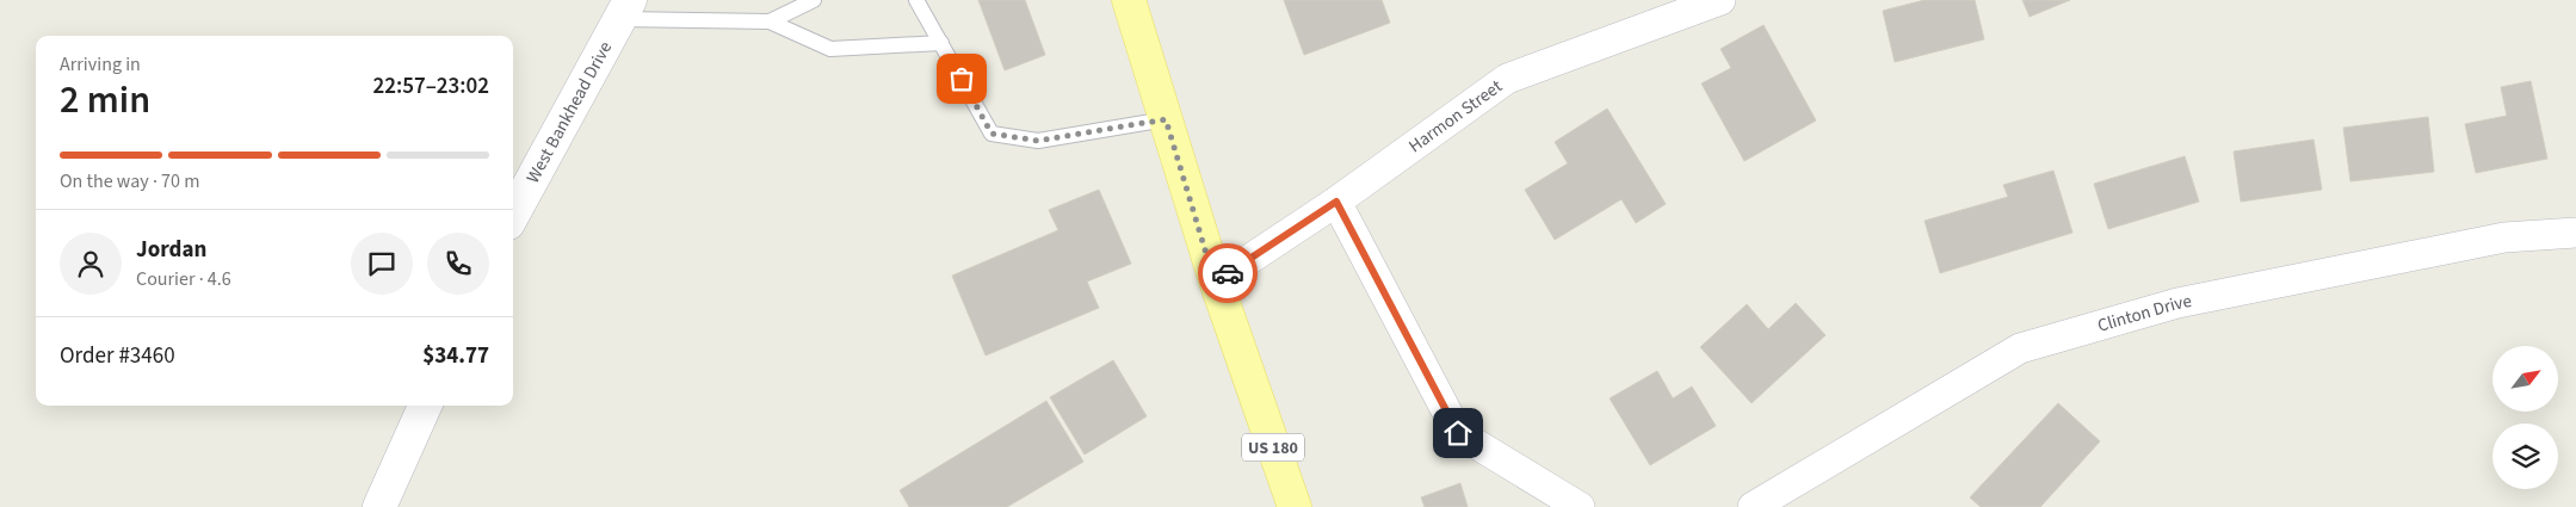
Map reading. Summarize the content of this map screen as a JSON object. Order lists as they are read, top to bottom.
{
  "streets": {
    "main road": ["US 180"],
    "street": ["West Bankhead Drive", "Harmon Street", "Clinton Drive"]
  },
  "crossings": [
    ["Harmon Street", "US 180"]
  ],
  "north": "top right",
  "page": {
    "heading": ["2 min", "Arriving in", "22:57–23:02"],
    "panel": [
      "Jordan",
      "Courier · 4.6",
      "Order #3460",
      "$34.77"
    ],
    "bar": "On the way · 70 m"
  }
}
